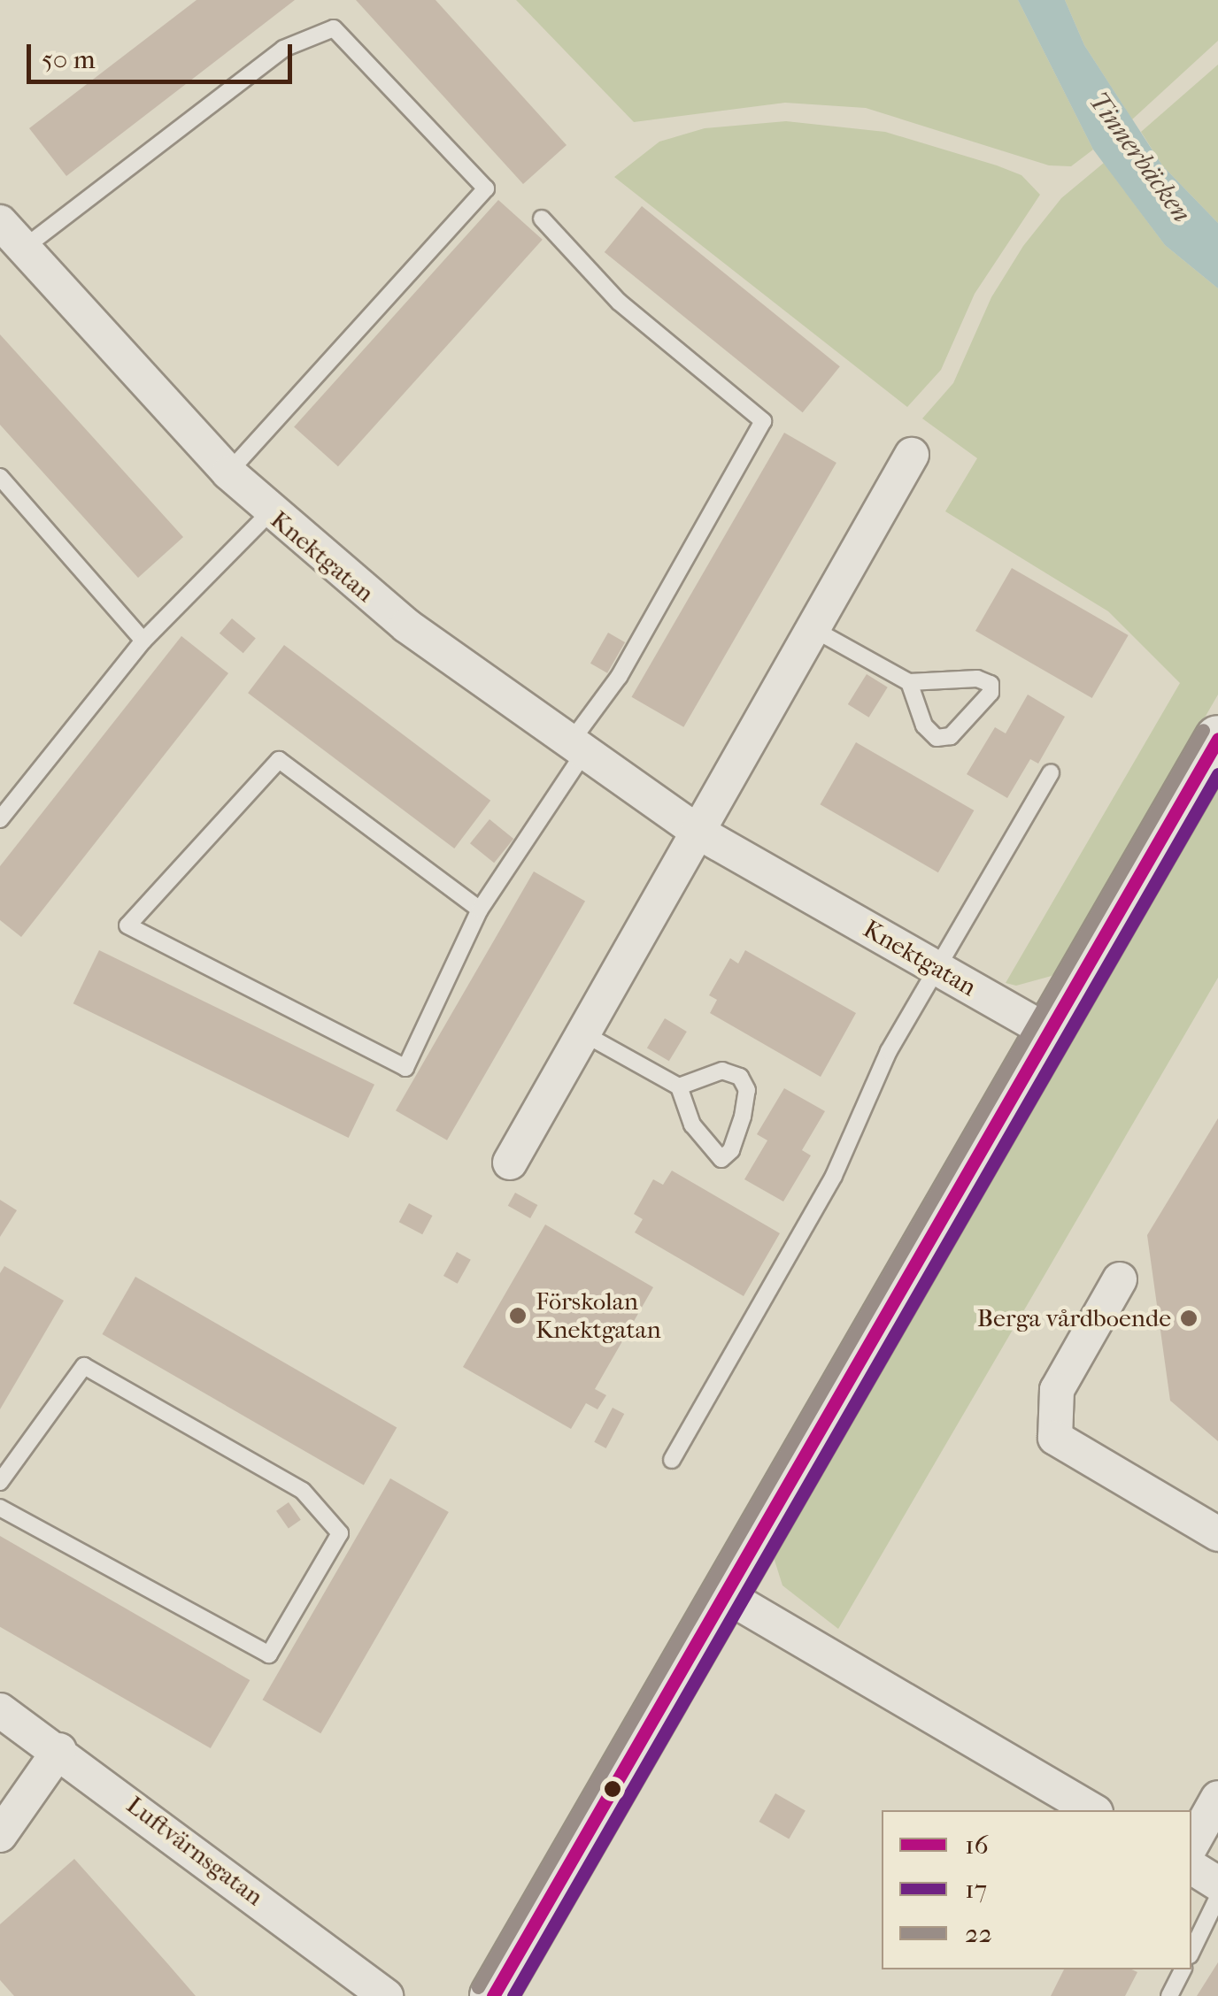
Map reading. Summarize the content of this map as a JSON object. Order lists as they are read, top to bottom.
{
  "streets": {
    "street": ["Knektgatan", "Luftvärnsgatan"]
  },
  "water": ["Tinnerbäcken"],
  "places": ["Förskolan Knektgatan", "Berga vårdboende"],
  "lines": ["transit line 22", "transit line 16", "transit line 17"],
  "legend": ["16", "17", "22"],
  "scale_bar": "50 m"
}
